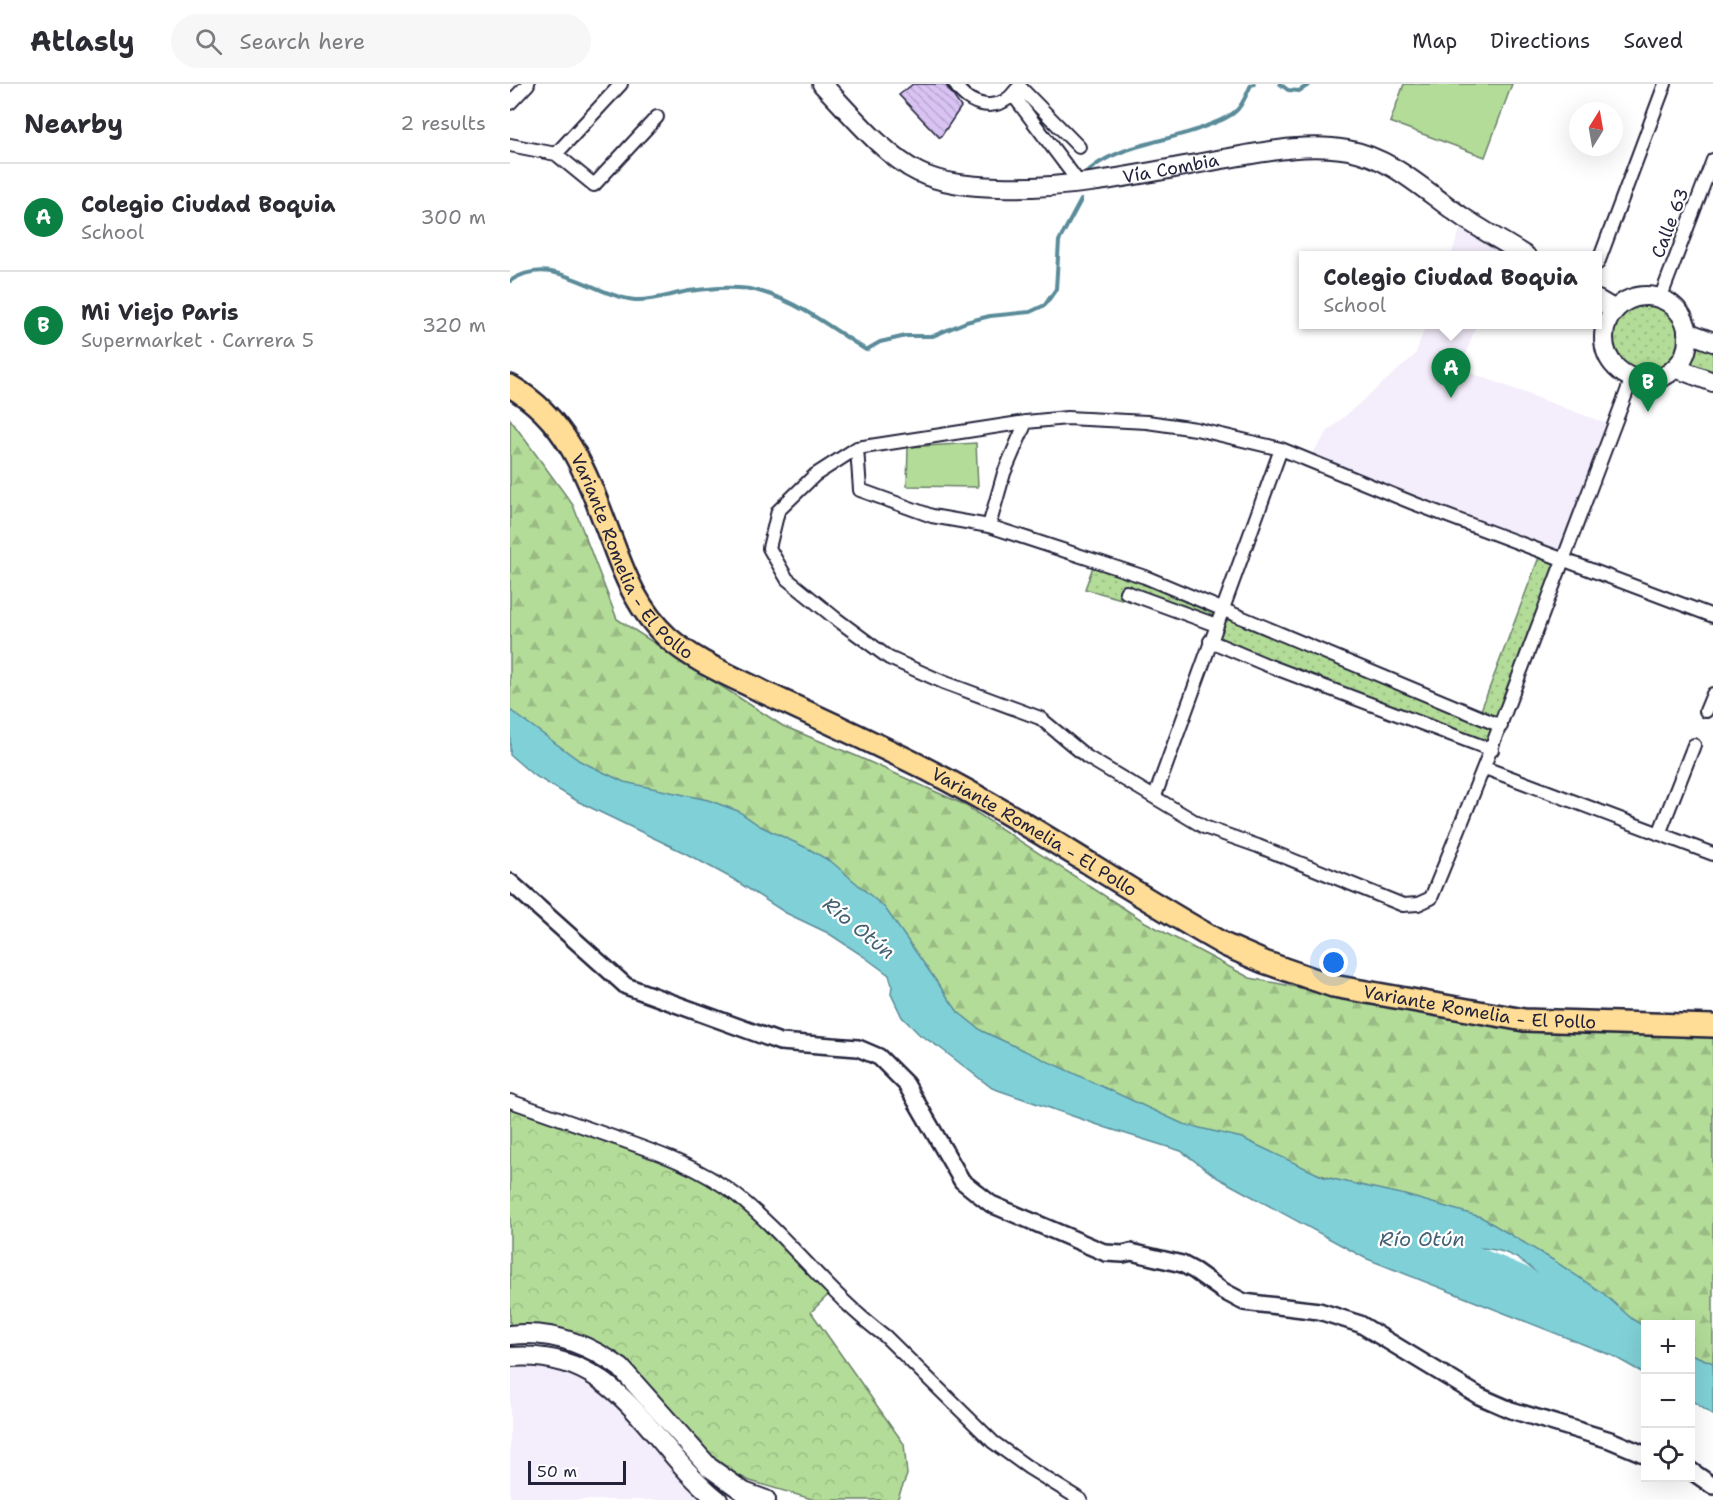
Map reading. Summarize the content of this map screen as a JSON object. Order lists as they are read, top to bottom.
{
  "streets": {
    "highway": ["Variante Romelia - El Pollo"],
    "main road": ["Vía Combia"],
    "street": ["Calle 63"]
  },
  "water": ["Río Otún"],
  "scale_bar": "50 m",
  "north": "top",
  "page": {
    "header": "Atlasly",
    "search": "Search here",
    "nav": ["Map", "Directions", "Saved"],
    "heading": ["Nearby", "2 results"],
    "list": [
      {
        "mark": "A",
        "name": "Colegio Ciudad Boquia",
        "note": "School",
        "value": "300 m"
      },
      {
        "mark": "B",
        "name": "Mi Viejo Paris",
        "note": "Supermarket · Carrera 5",
        "value": "320 m"
      }
    ],
    "popup": ["Colegio Ciudad Boquia", "School"],
    "pins": ["A", "B"],
    "map_buttons": ["+", "−"],
    "scale": "50 m"
  }
}
